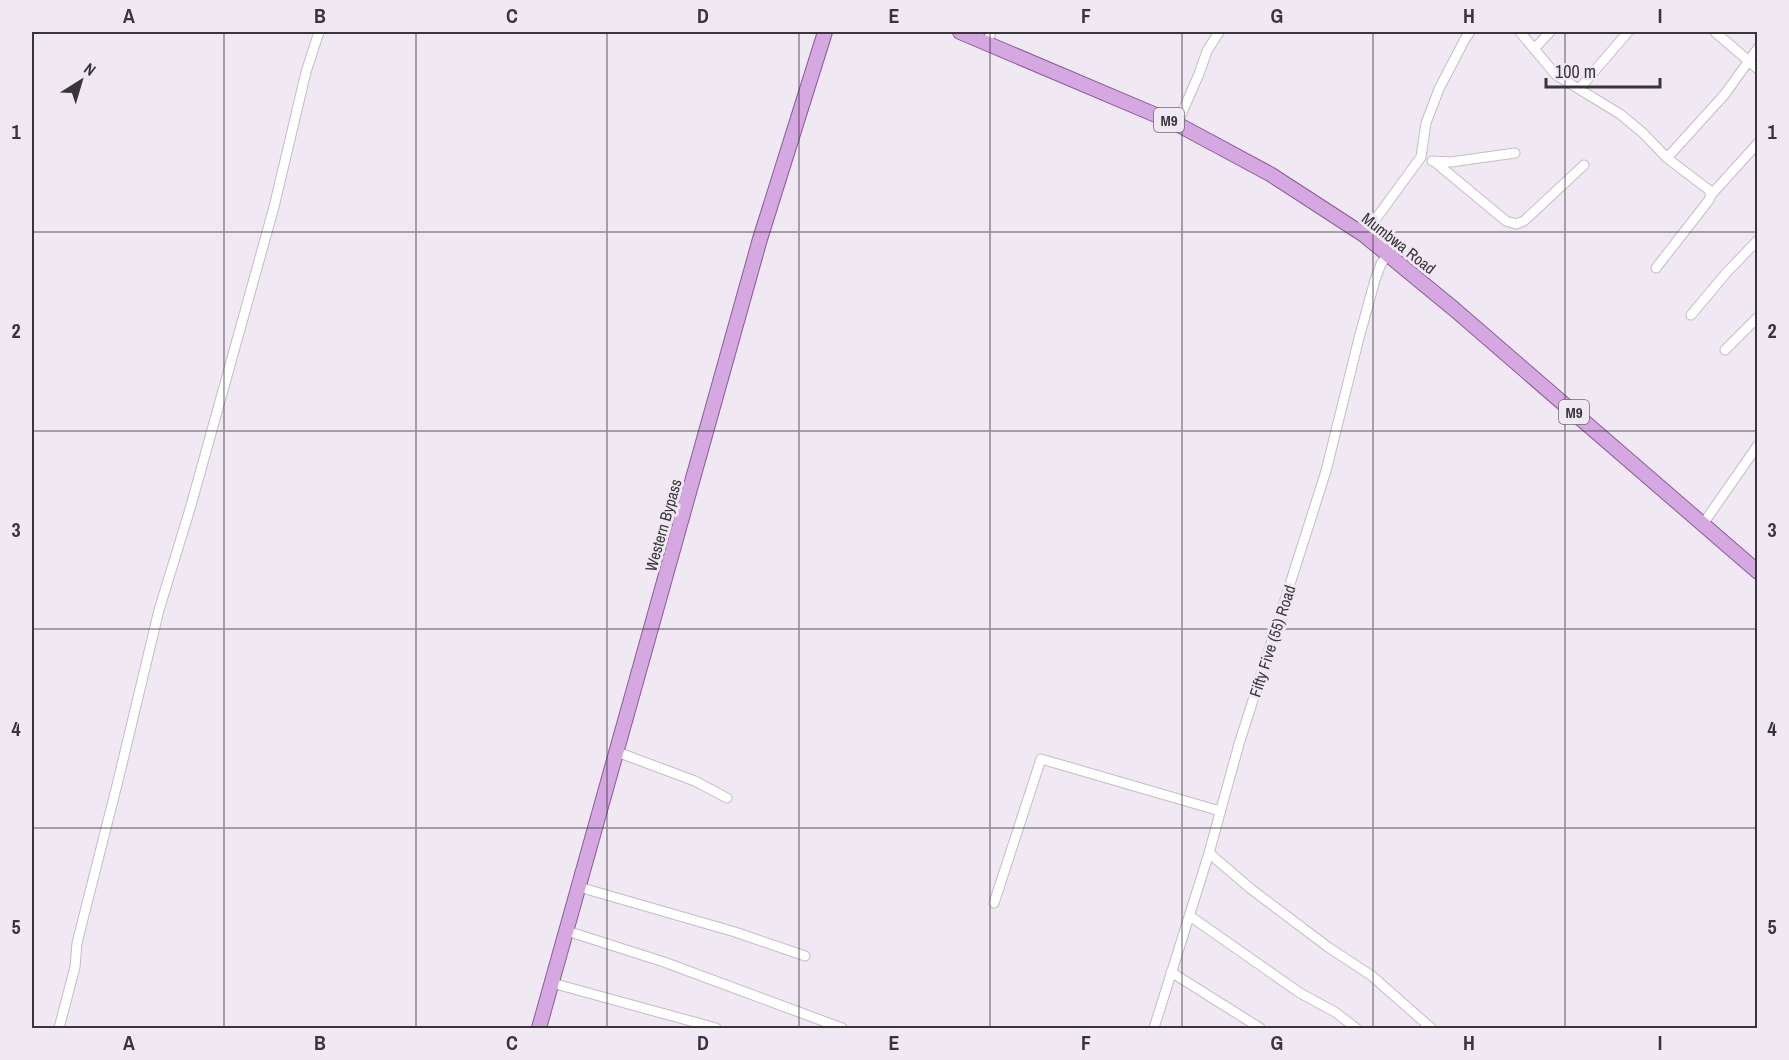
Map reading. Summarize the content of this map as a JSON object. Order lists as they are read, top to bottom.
{
  "streets": {
    "main road": ["M9", "Mumbwa Road", "Western Bypass"],
    "street": ["Fifty Five (55) Road"]
  },
  "crossings": [
    ["Mumbwa Road", "Fifty Five (55) Road"]
  ],
  "scale_bar": "100 m",
  "north": "top right",
  "grid": {
    "columns": [
      "A",
      "B",
      "C",
      "D",
      "E",
      "F",
      "G",
      "H",
      "I"
    ],
    "rows": [
      "1",
      "2",
      "3",
      "4",
      "5"
    ]
  }
}
